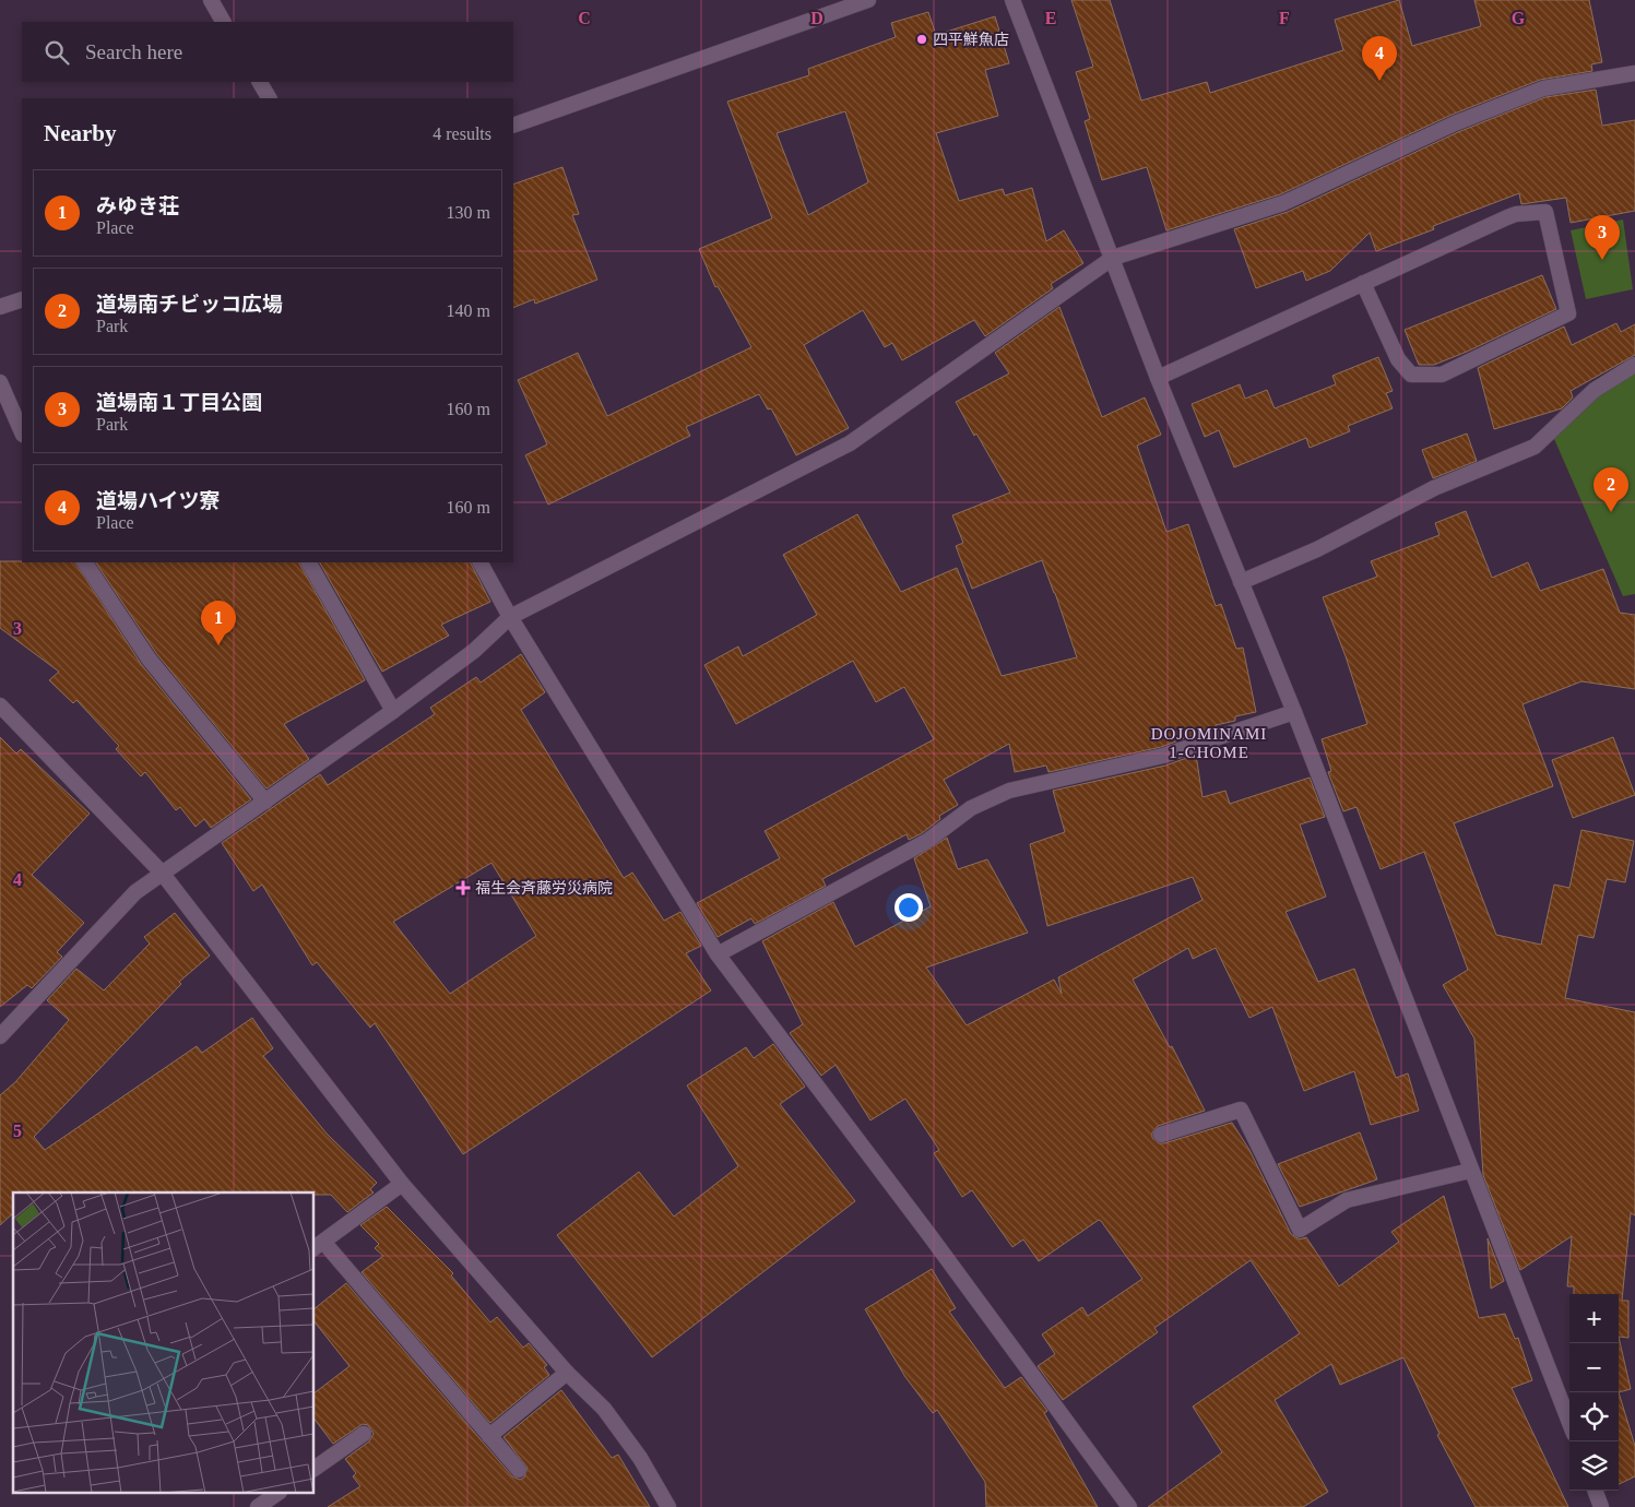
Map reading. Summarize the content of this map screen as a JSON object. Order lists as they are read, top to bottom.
{
  "districts": ["DOJOMINAMI 1-CHOME"],
  "places": {
    "other": ["四平鮮魚店"],
    "health": ["福生会斉藤労災病院"]
  },
  "page": {
    "search": "Search here",
    "pins": [
      "4",
      "3",
      "2",
      "1"
    ],
    "heading": ["Nearby", "4 results"],
    "list": [
      {
        "mark": "1",
        "name": "みゆき荘",
        "note": "Place",
        "value": "130 m"
      },
      {
        "mark": "2",
        "name": "道場南チビッコ広場",
        "note": "Park",
        "value": "140 m"
      },
      {
        "mark": "3",
        "name": "道場南１丁目公園",
        "note": "Park",
        "value": "160 m"
      },
      {
        "mark": "4",
        "name": "道場ハイツ寮",
        "note": "Place",
        "value": "160 m"
      }
    ],
    "map_buttons": ["+", "−"]
  },
  "grid": {
    "columns": [
      "C",
      "D",
      "E",
      "F",
      "G"
    ],
    "rows": ["3", "4", "5"]
  }
}
